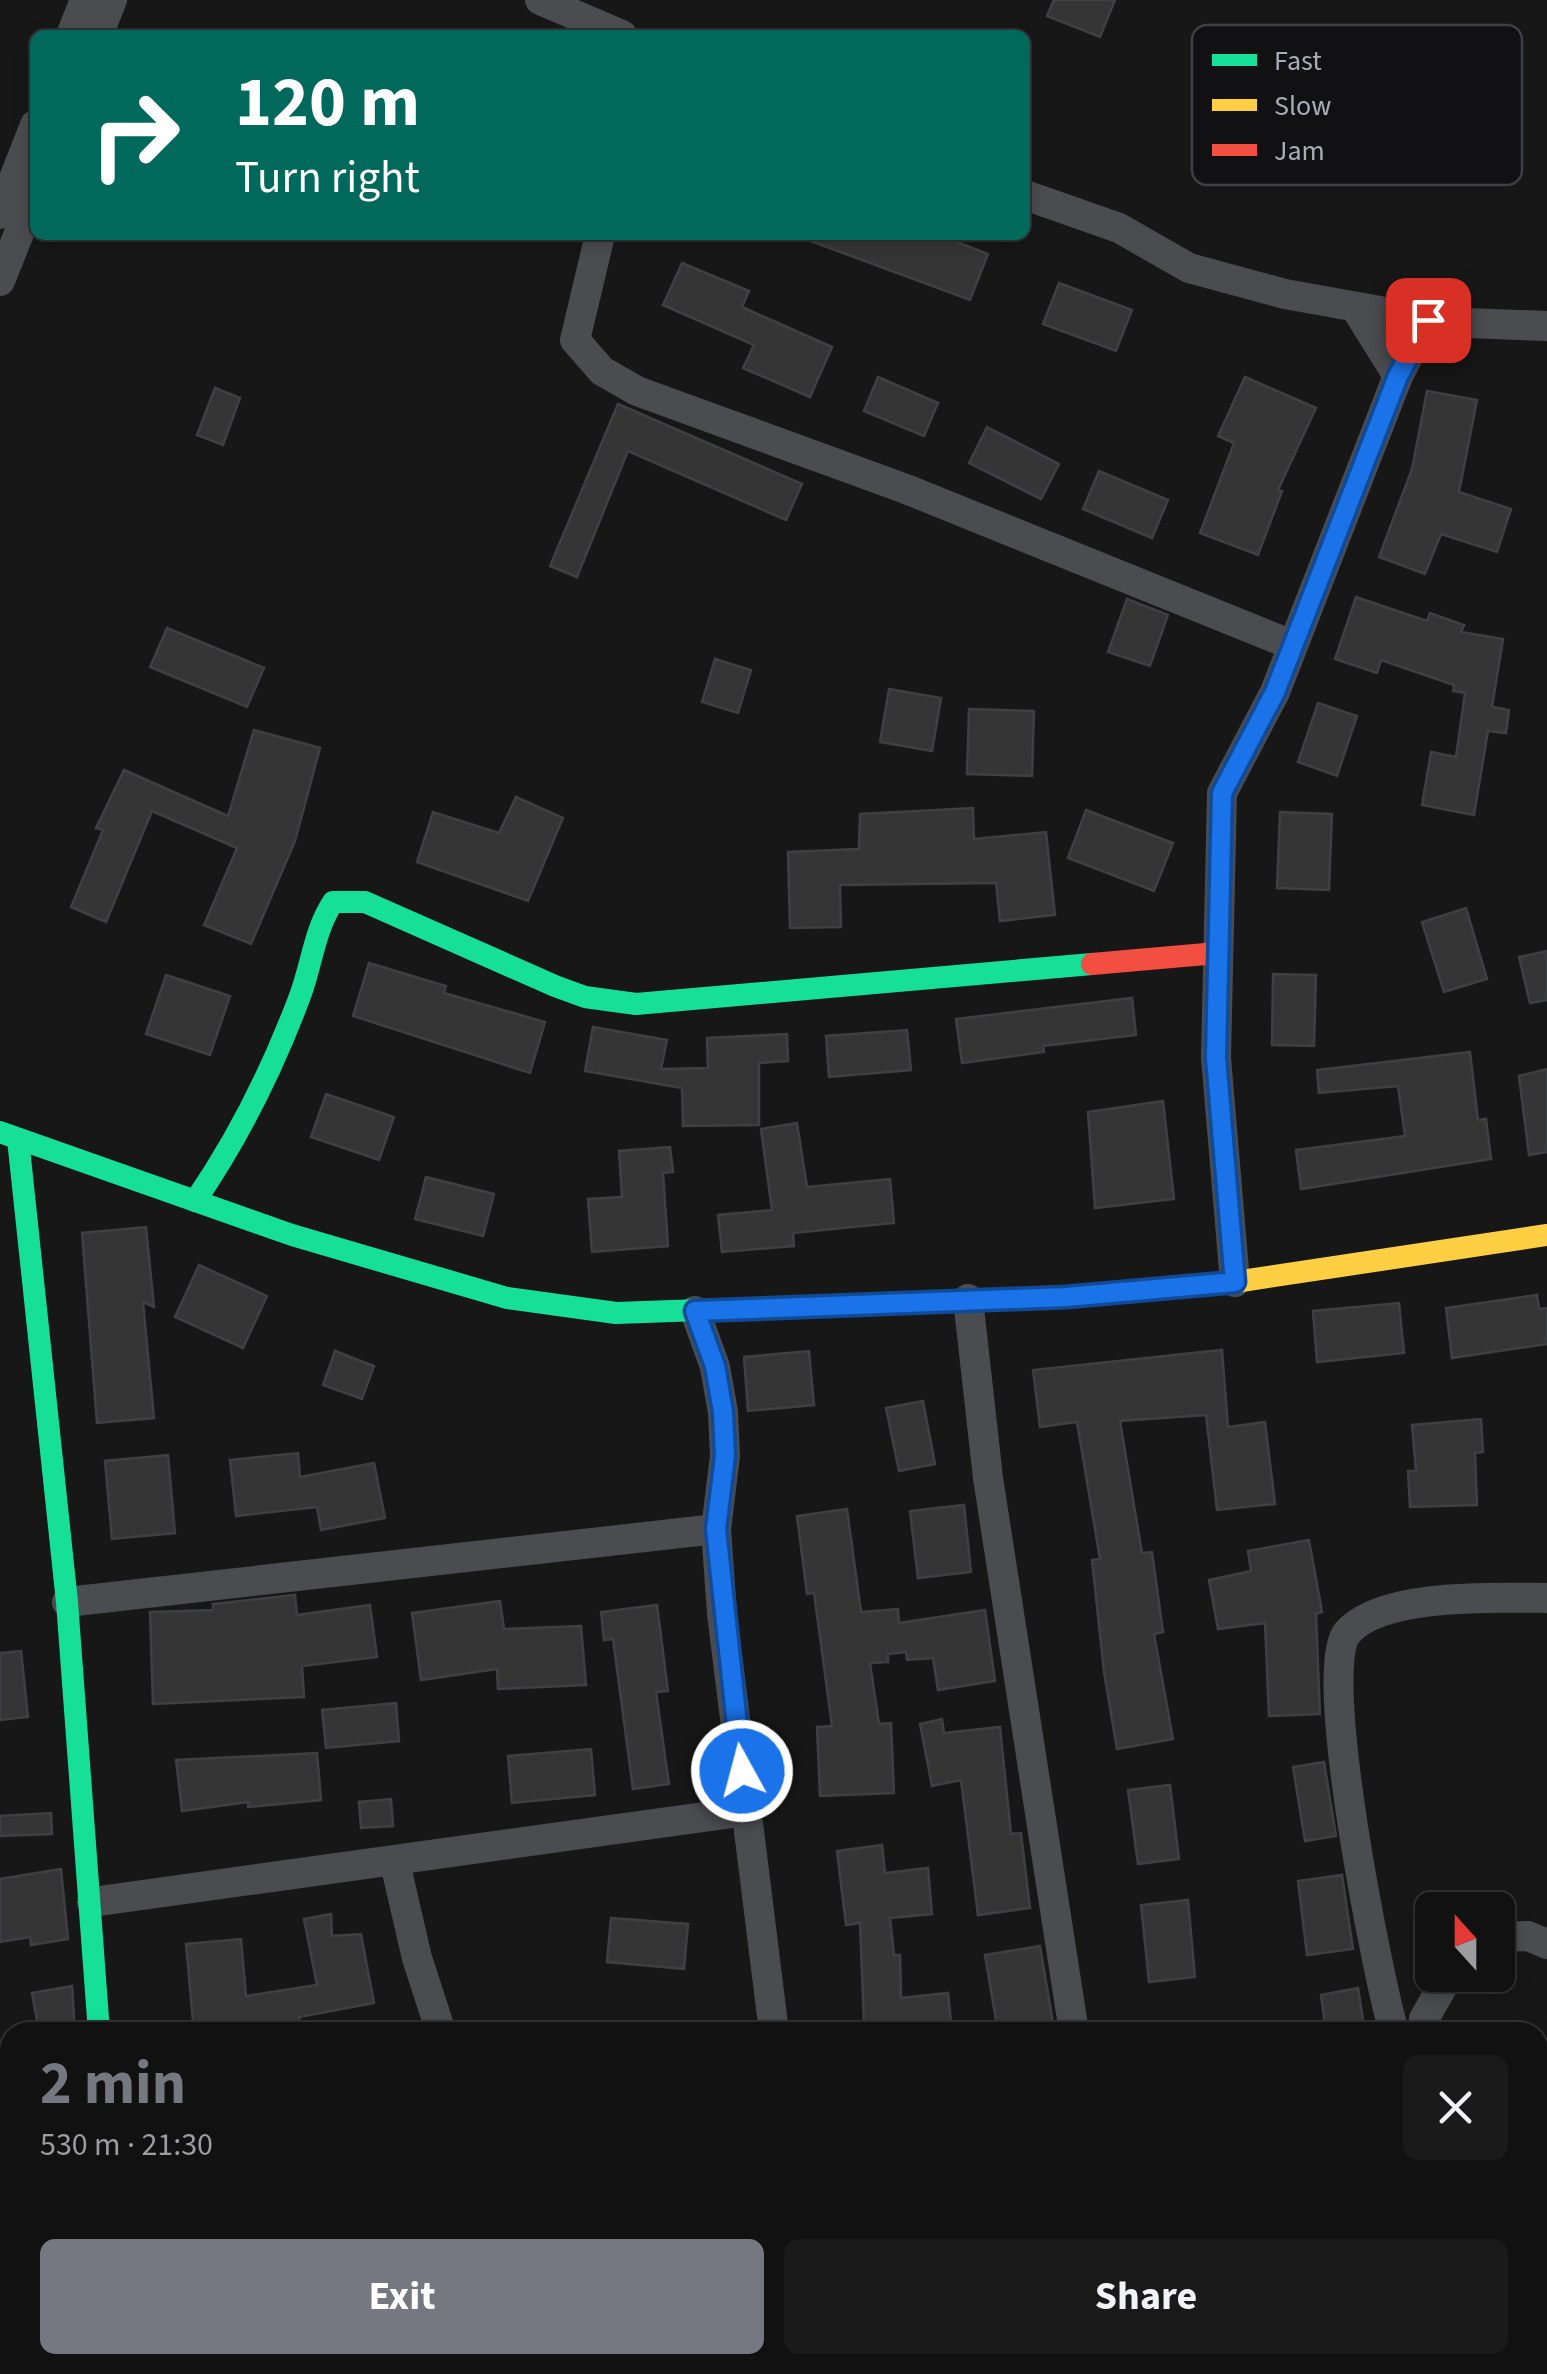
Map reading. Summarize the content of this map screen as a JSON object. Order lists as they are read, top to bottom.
{
  "legend": ["Fast", "Slow", "Jam"],
  "north": "top",
  "page": {
    "turn": ["120 m", "Turn right"],
    "heading": ["2 min", "530 m · 21:30"],
    "buttons": ["Exit", "Share"]
  }
}
